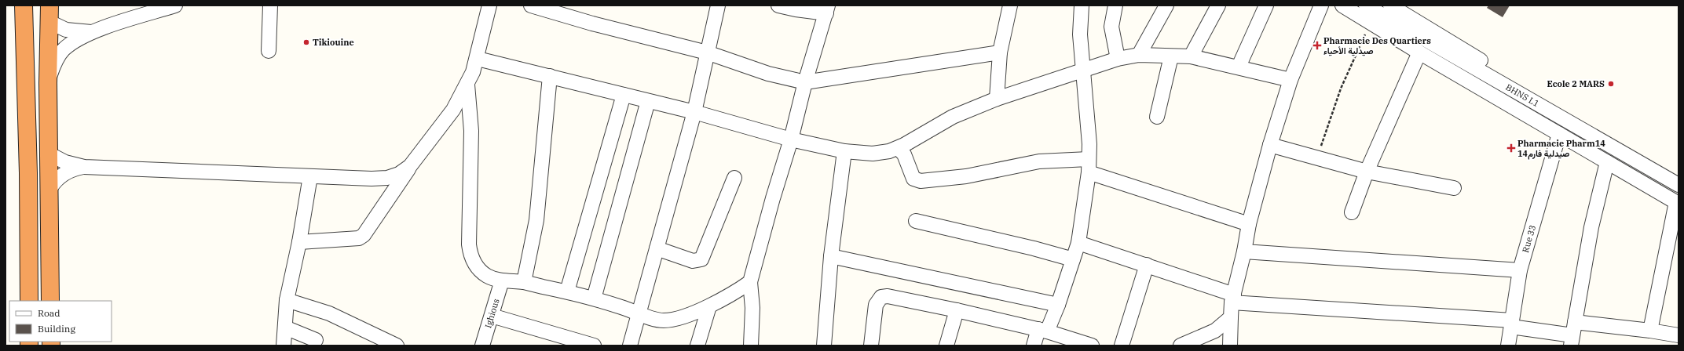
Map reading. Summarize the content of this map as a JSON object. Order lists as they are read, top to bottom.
{
  "streets": {
    "street": ["BHNS L1", "Rue 33", "Ighious"]
  },
  "places": {
    "other": ["Tikiouine", "Ecole 2 MARS"],
    "health": ["Pharmacie Des Quartiers صيدلية الأحياء", "Pharmacie Pharm14 صيدلية فارم14"]
  },
  "legend": ["Road", "Building"]
}
